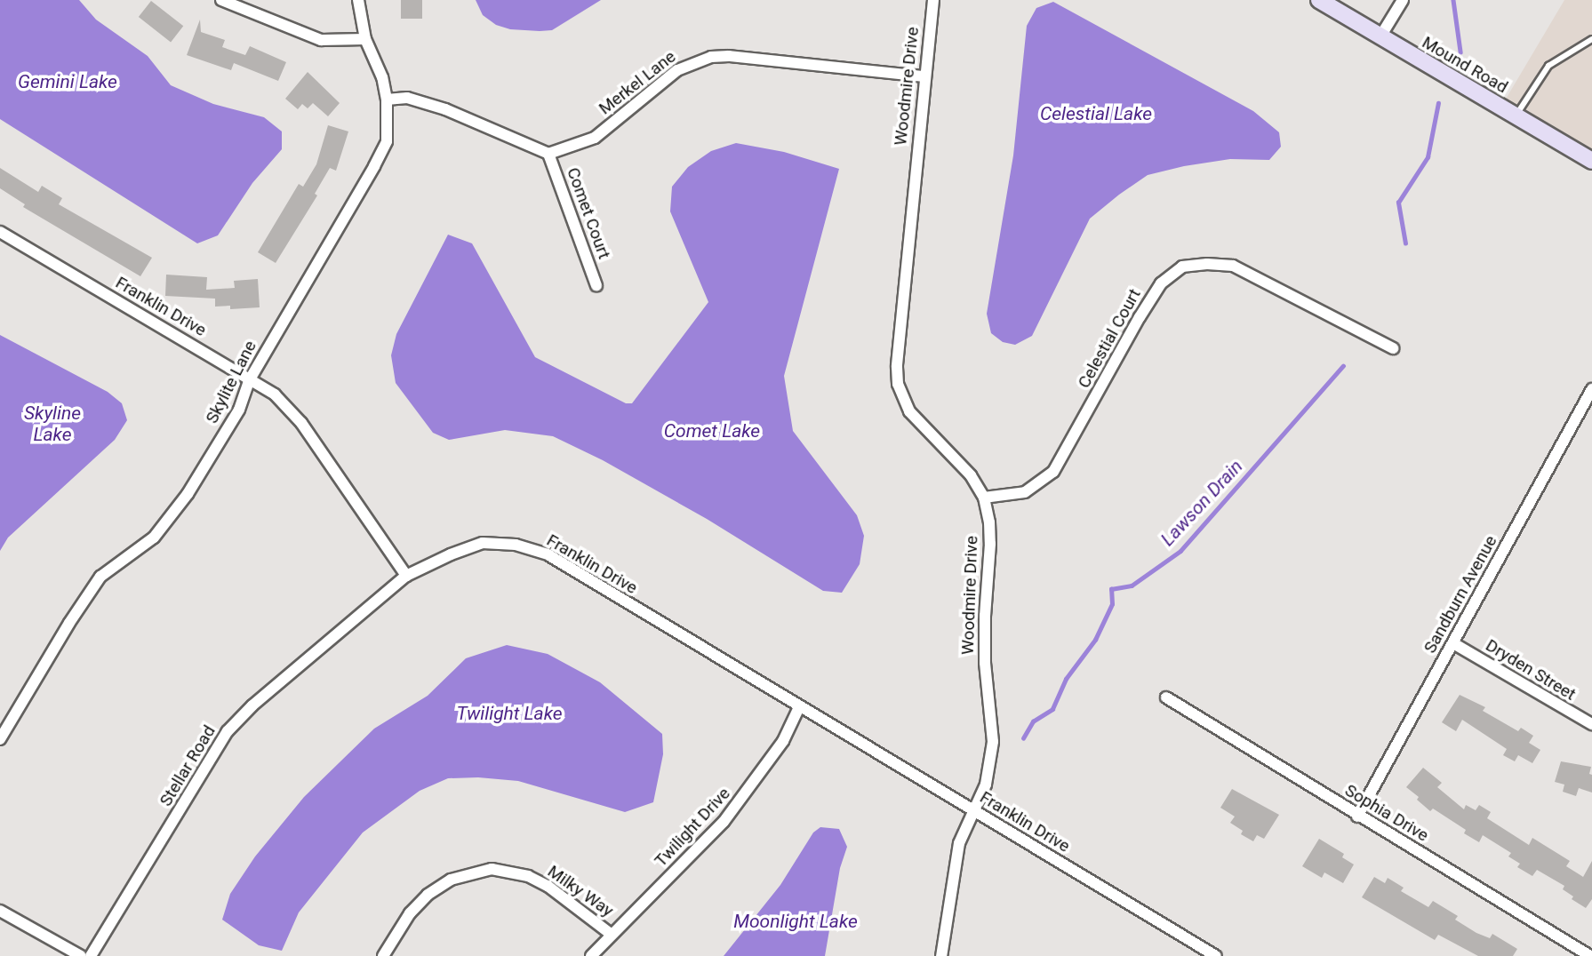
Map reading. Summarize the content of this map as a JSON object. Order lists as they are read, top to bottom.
{
  "streets": {
    "street": [
      "Mound Road",
      "Merkel Lane",
      "Woodmire Drive",
      "Comet Court",
      "Franklin Drive",
      "Celestial Court",
      "Skylite Lane",
      "Sandburn Avenue",
      "Dryden Street",
      "Stellar Road",
      "Sophia Drive",
      "Twilight Drive",
      "Milky Way"
    ]
  },
  "crossings": [
    ["Merkel Lane", "Woodmire Drive"],
    ["Merkel Lane", "Comet Court"],
    ["Woodmire Drive", "Franklin Drive"],
    ["Woodmire Drive", "Celestial Court"],
    ["Franklin Drive", "Skylite Lane"],
    ["Franklin Drive", "Stellar Road"],
    ["Franklin Drive", "Twilight Drive"],
    ["Sandburn Avenue", "Dryden Street"],
    ["Sandburn Avenue", "Sophia Drive"],
    ["Twilight Drive", "Milky Way"]
  ],
  "water": [
    "Gemini Lake",
    "Celestial Lake",
    "Skyline Lake",
    "Comet Lake",
    "Lawson Drain",
    "Twilight Lake",
    "Moonlight Lake"
  ]
}
